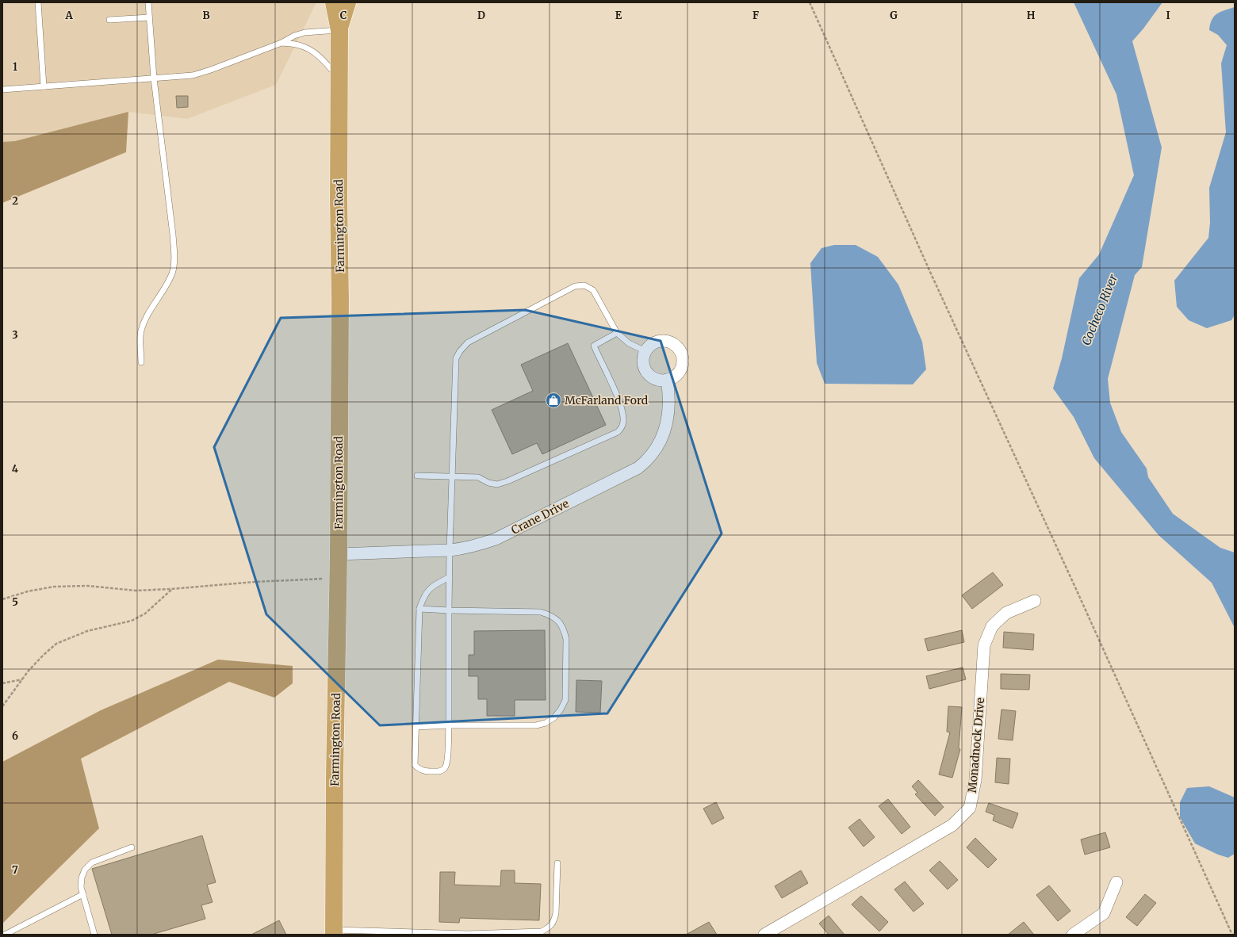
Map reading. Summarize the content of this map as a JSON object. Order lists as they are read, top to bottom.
{
  "streets": {
    "highway": ["Farmington Road"],
    "street": ["Crane Drive", "Monadnock Drive"]
  },
  "crossings": [
    ["Farmington Road", "Crane Drive"]
  ],
  "water": ["Cocheco River"],
  "places": {
    "shop": ["McFarland Ford"]
  },
  "grid": {
    "columns": [
      "A",
      "B",
      "C",
      "D",
      "E",
      "F",
      "G",
      "H",
      "I"
    ],
    "rows": [
      "1",
      "2",
      "3",
      "4",
      "5",
      "6",
      "7"
    ]
  }
}
